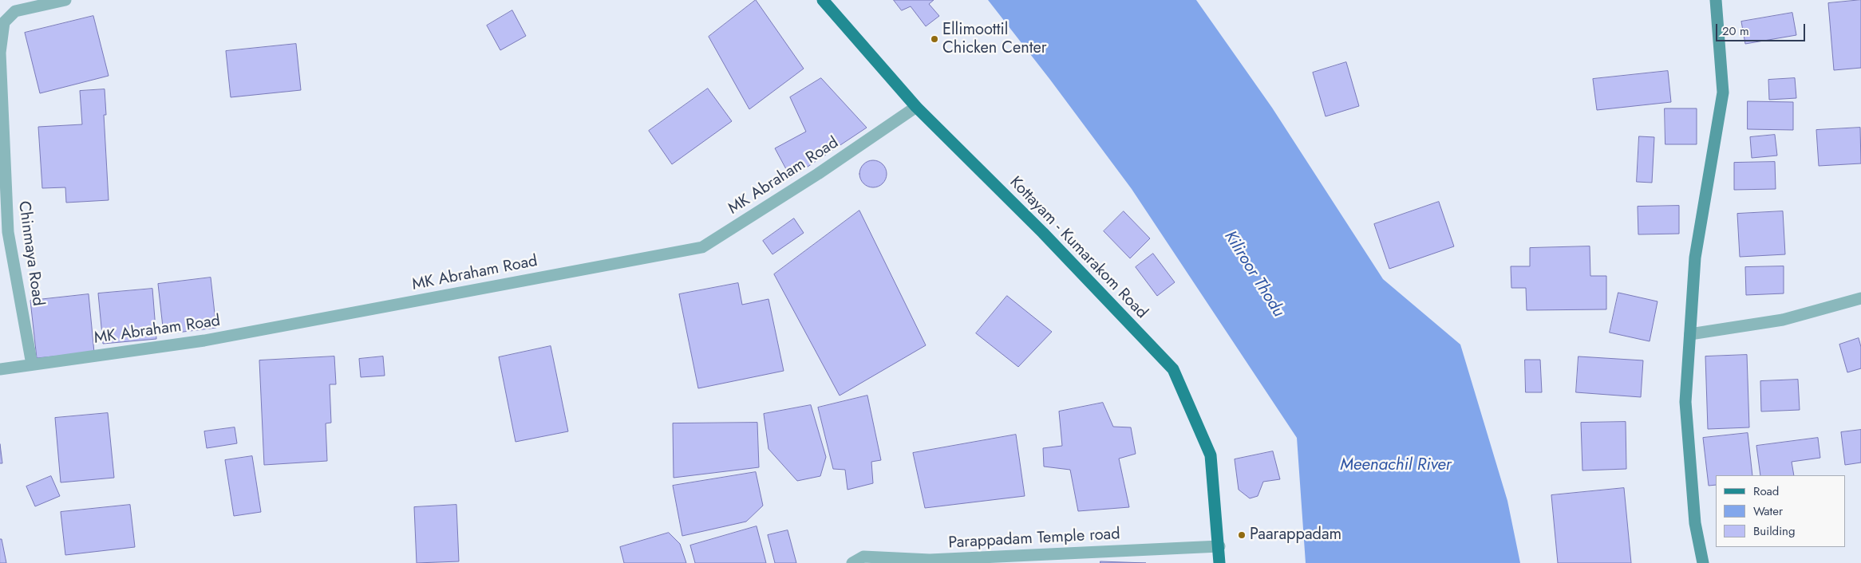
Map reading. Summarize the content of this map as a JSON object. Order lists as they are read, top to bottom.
{
  "streets": {
    "main road": ["Kottayam - Kumarakom Road"],
    "street": ["MK Abraham Road", "Chinmaya Road", "Parappadam Temple road"]
  },
  "crossings": [
    ["MK Abraham Road", "Kottayam - Kumarakom Road"],
    ["MK Abraham Road", "Chinmaya Road"],
    ["Kottayam - Kumarakom Road", "Parappadam Temple road"]
  ],
  "water": ["Kiliroor Thodu", "Meenachil River"],
  "places": ["Ellimoottil Chicken Center", "Paarappadam"],
  "legend": ["Road", "Water", "Building"],
  "scale_bar": "20 m"
}
